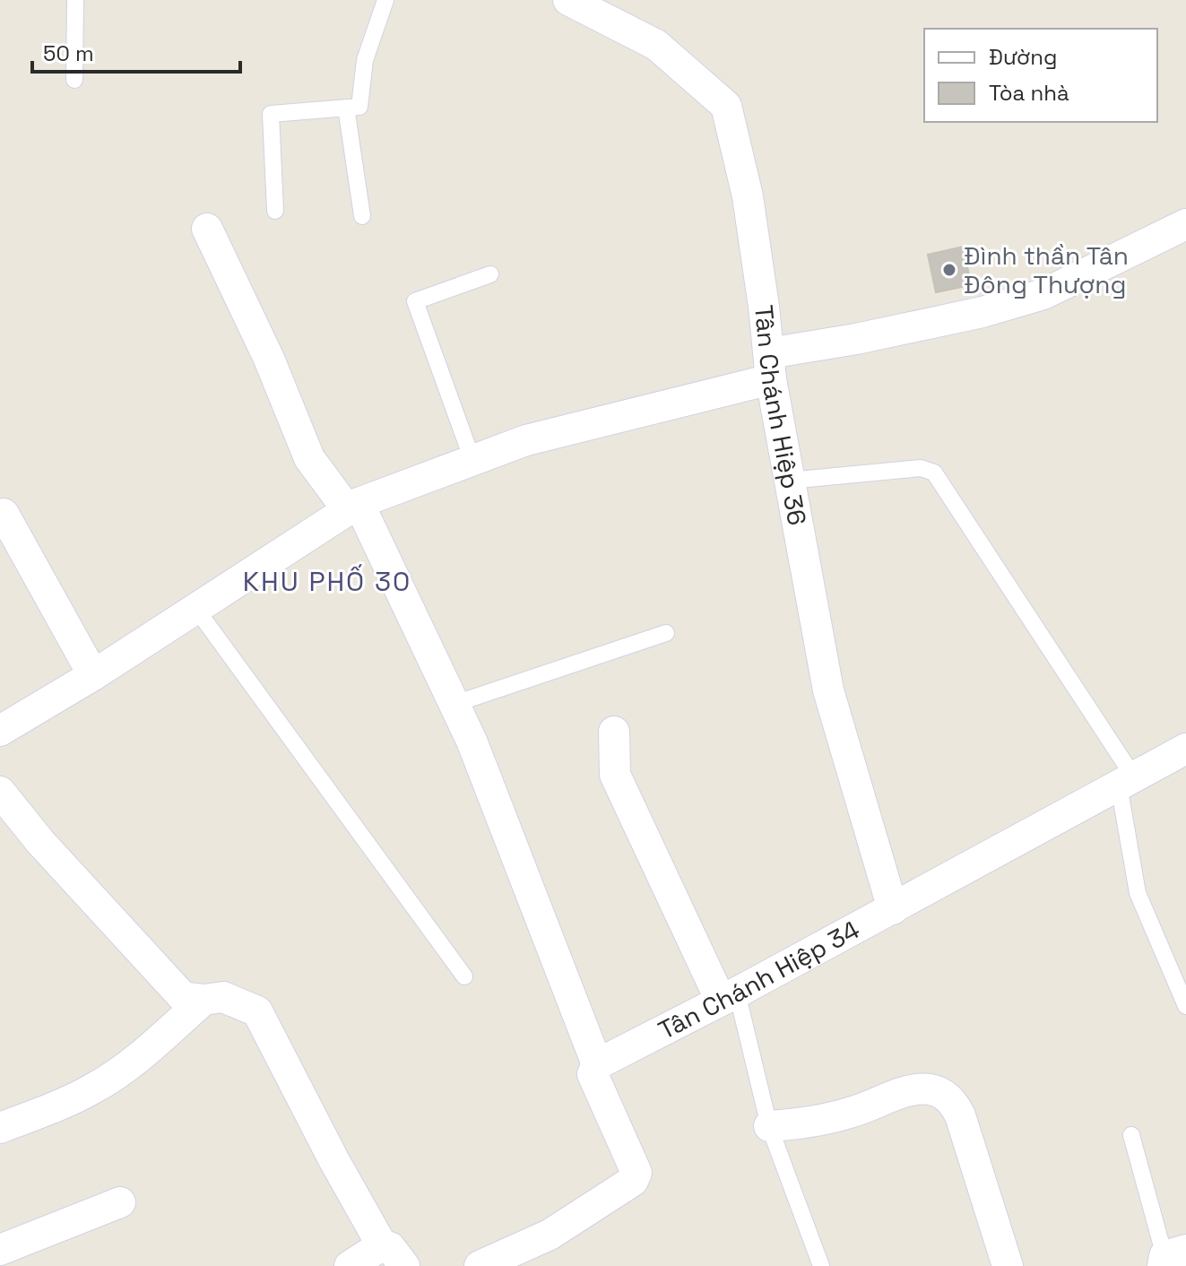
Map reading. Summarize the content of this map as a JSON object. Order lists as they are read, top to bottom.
{
  "streets": {
    "street": ["Tân Chánh Hiệp 36", "Tân Chánh Hiệp 34"]
  },
  "crossings": [
    ["Tân Chánh Hiệp 36", "Tân Chánh Hiệp 34"]
  ],
  "districts": ["KHU PHỐ 30"],
  "places": ["Đình thần Tân Đông Thượng"],
  "legend": ["Đường", "Tòa nhà"],
  "scale_bar": "50 m"
}
